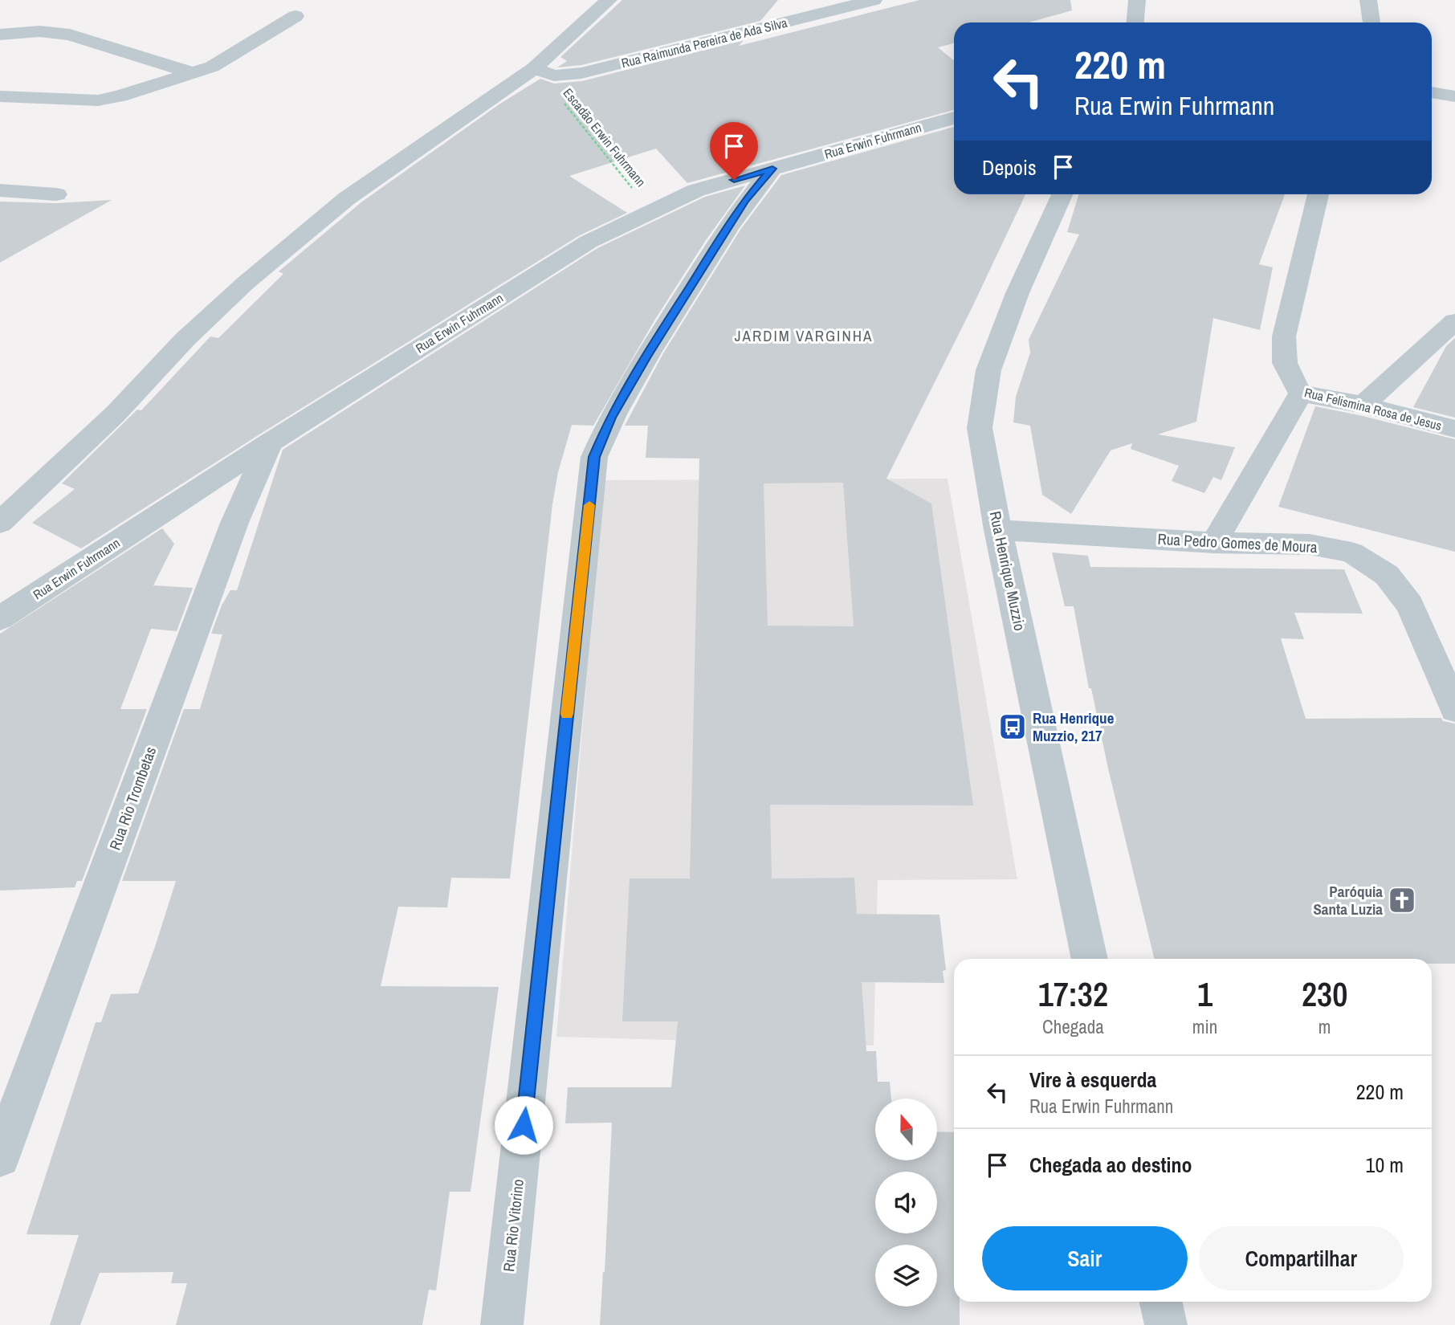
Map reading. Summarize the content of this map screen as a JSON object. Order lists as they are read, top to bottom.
{
  "streets": {
    "street": [
      "Rua Raimunda Pereira de Ada Silva",
      "Rua Erwin Fuhrmann",
      "Rua Felismina Rosa de Jesus",
      "Rua Pedro Gomes de Moura",
      "Rua Henrique Muzzio",
      "Rua Rio Trombetas",
      "Rua Rio Vitorino"
    ],
    "path": ["Escadão Erwin Fuhrmann"]
  },
  "crossings": [
    ["Rua Raimunda Pereira de Ada Silva", "Escadão Erwin Fuhrmann"],
    ["Escadão Erwin Fuhrmann", "Rua Erwin Fuhrmann"],
    ["Rua Erwin Fuhrmann", "Rua Rio Trombetas"],
    ["Rua Erwin Fuhrmann", "Rua Rio Vitorino"],
    ["Rua Pedro Gomes de Moura", "Rua Henrique Muzzio"]
  ],
  "districts": ["JARDIM VARGINHA"],
  "places": {
    "bus stop": ["Rua Henrique Muzzio, 217"],
    "church": ["Paróquia Santa Luzia"]
  },
  "north": "top",
  "page": {
    "turn": ["220 m", "Rua Erwin Fuhrmann"],
    "then": "Depois",
    "eta": [
      "17:32",
      "Chegada",
      "1",
      "min",
      "230",
      "m"
    ],
    "list": [
      {
        "name": "Vire à esquerda",
        "note": "Rua Erwin Fuhrmann",
        "value": "220 m"
      },
      {
        "name": "Chegada ao destino",
        "value": "10 m"
      }
    ],
    "buttons": ["Sair", "Compartilhar"]
  }
}
